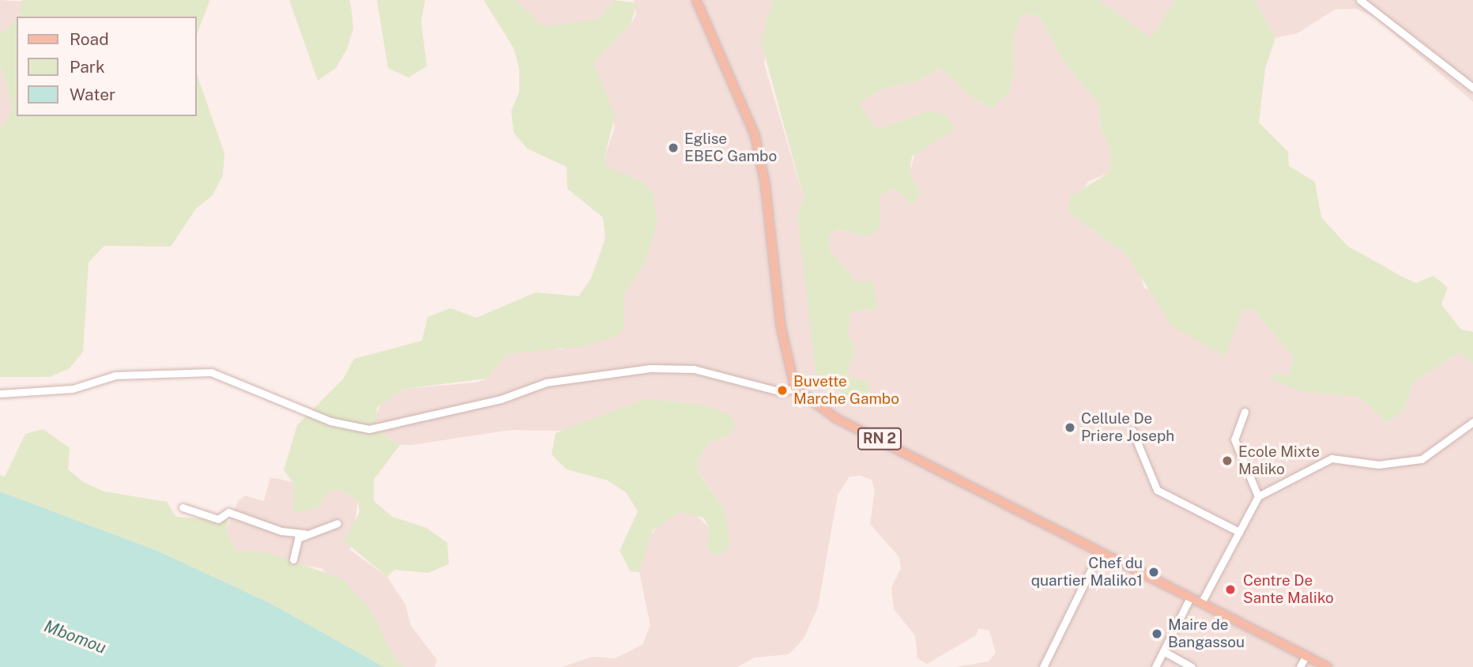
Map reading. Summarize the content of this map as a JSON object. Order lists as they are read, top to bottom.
{
  "streets": {
    "main road": ["RN 2"]
  },
  "water": ["Mbomou"],
  "places": [
    "Eglise EBEC Gambo",
    "Buvette Marche Gambo",
    "Cellule De Priere Joseph",
    "Ecole Mixte Maliko",
    "Chef du quartier Maliko1",
    "Centre De Sante Maliko",
    "Maire de Bangassou"
  ],
  "legend": ["Road", "Park", "Water"]
}
